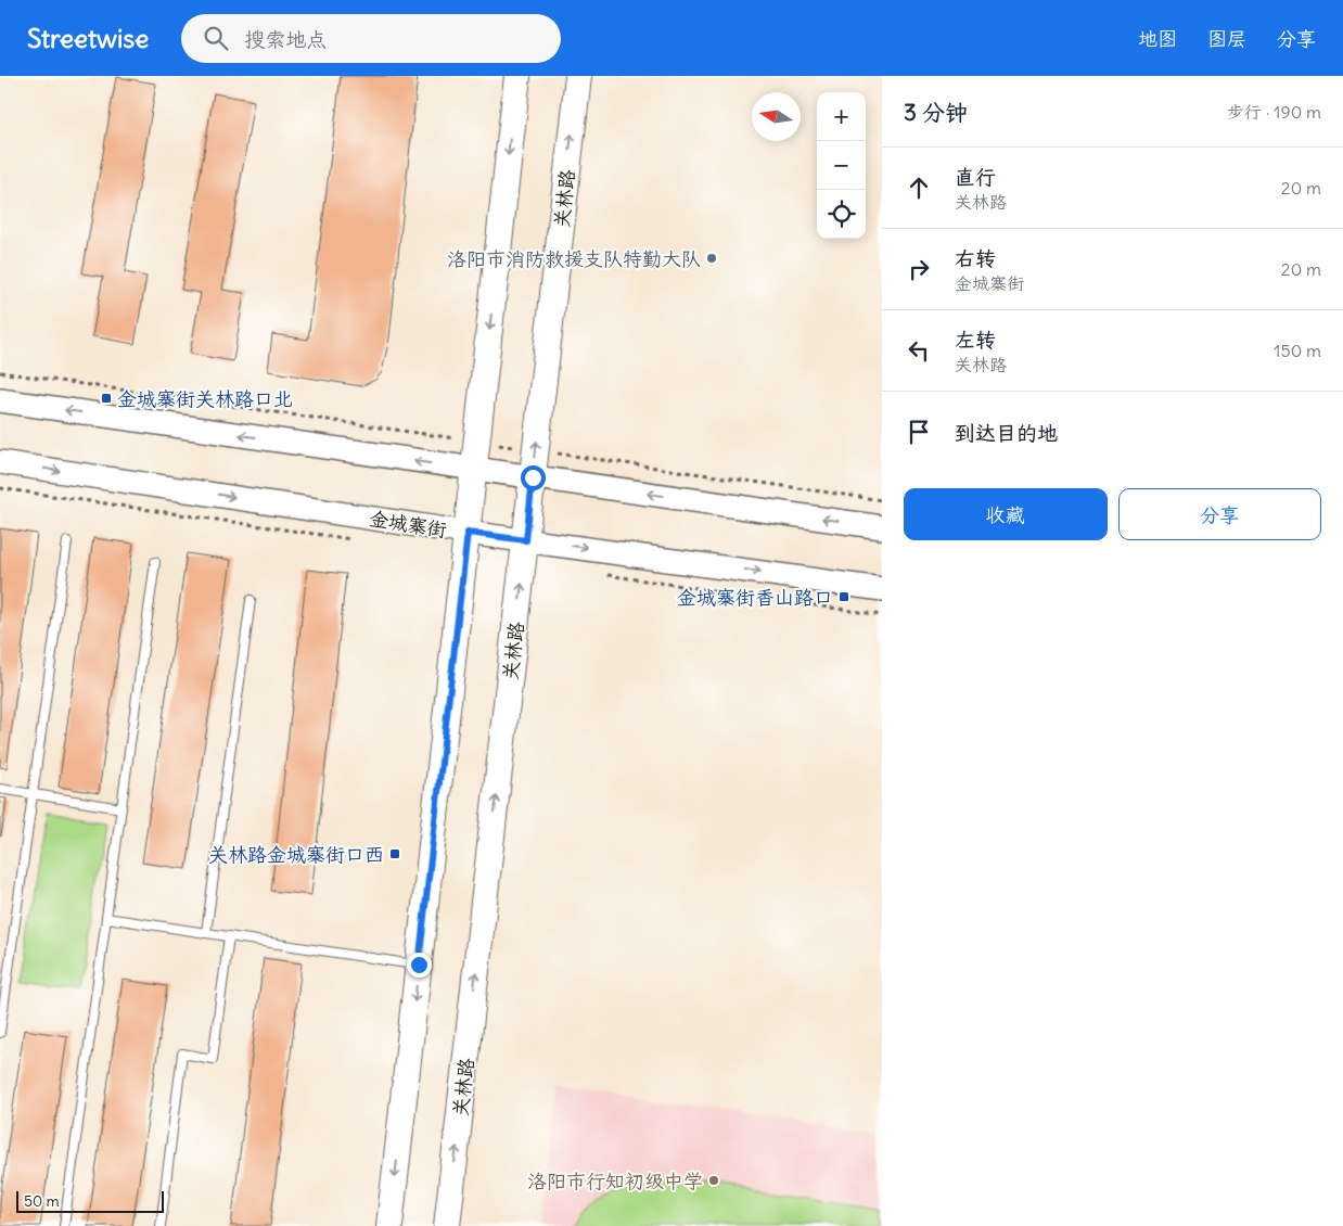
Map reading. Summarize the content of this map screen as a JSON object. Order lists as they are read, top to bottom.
{
  "streets": {
    "main road": ["关林路", "金城寨街"]
  },
  "crossings": [
    ["关林路", "金城寨街"]
  ],
  "places": {
    "other": ["洛阳市消防救援支队特勤大队", "洛阳市行知初级中学"],
    "transit": ["金城寨街关林路口北", "金城寨街香山路口", "关林路金城寨街口西"]
  },
  "scale_bar": "50 m",
  "north": "left",
  "page": {
    "header": "Streetwise",
    "search": "搜索地点",
    "nav": ["地图", "图层", "分享"],
    "heading": ["3 分钟", "步行 · 190 m"],
    "map_buttons": ["+", "−"],
    "list": [
      ["直行", "关林路", "20 m"],
      ["右转", "金城寨街", "20 m"],
      ["左转", "关林路", "150 m"],
      "到达目的地"
    ],
    "buttons": ["收藏", "分享"],
    "scale": "50 m"
  }
}
